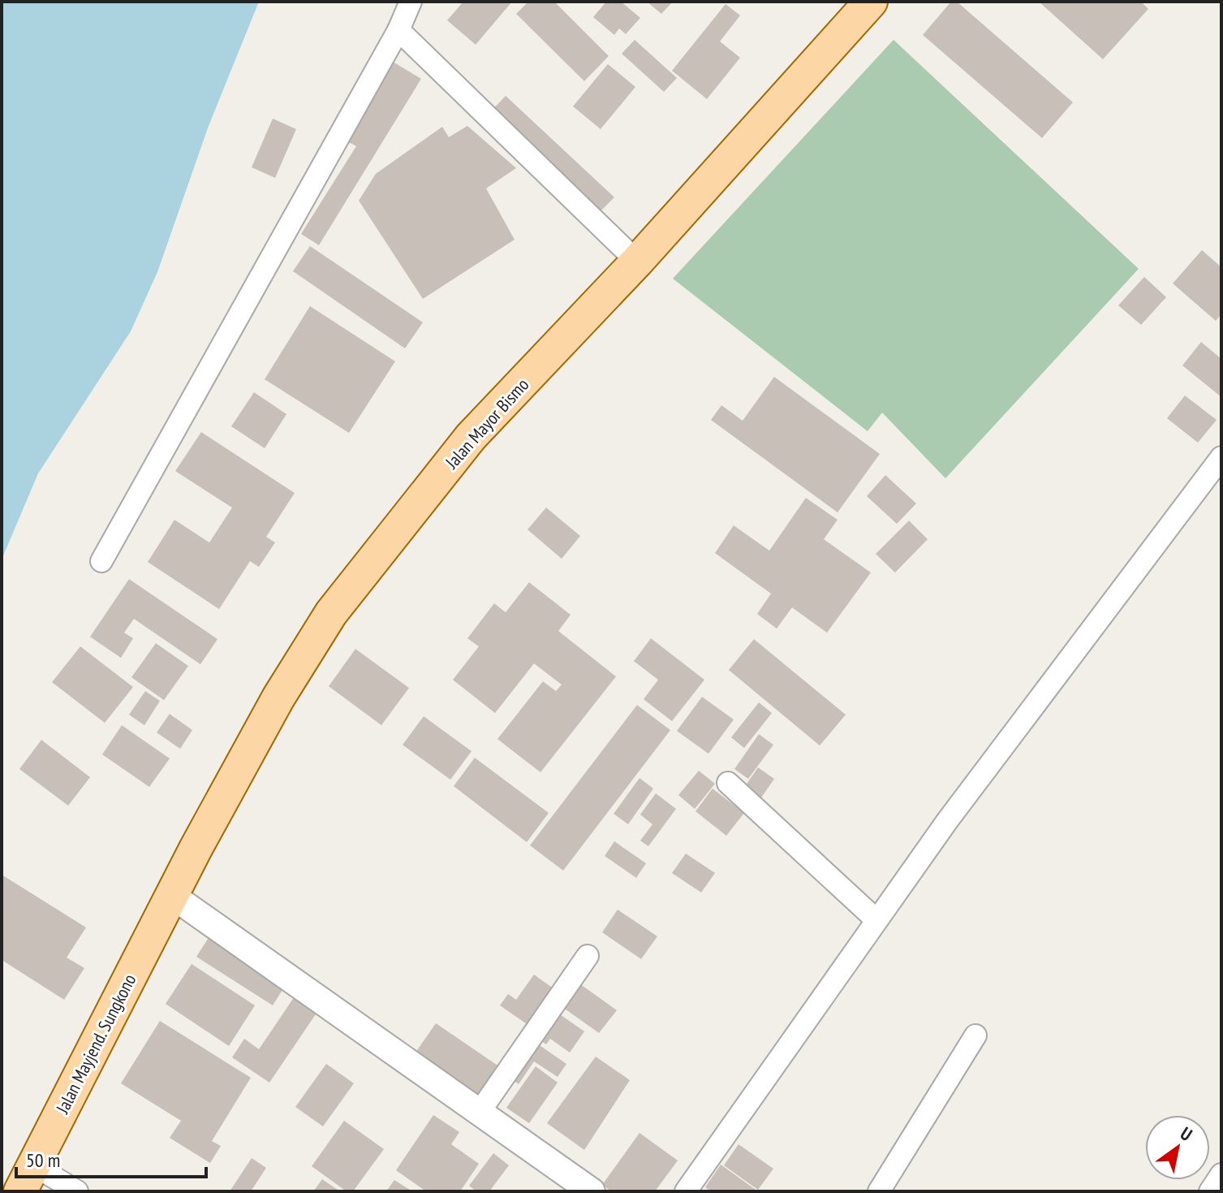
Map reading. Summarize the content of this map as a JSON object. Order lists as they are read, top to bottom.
{
  "streets": {
    "main road": ["Jalan Mayor Bismo", "Jalan Mayjend. Sungkono"]
  },
  "crossings": [
    ["Jalan Mayor Bismo", "Jalan Mayjend. Sungkono"]
  ],
  "scale_bar": "50 m",
  "north": "top right"
}
